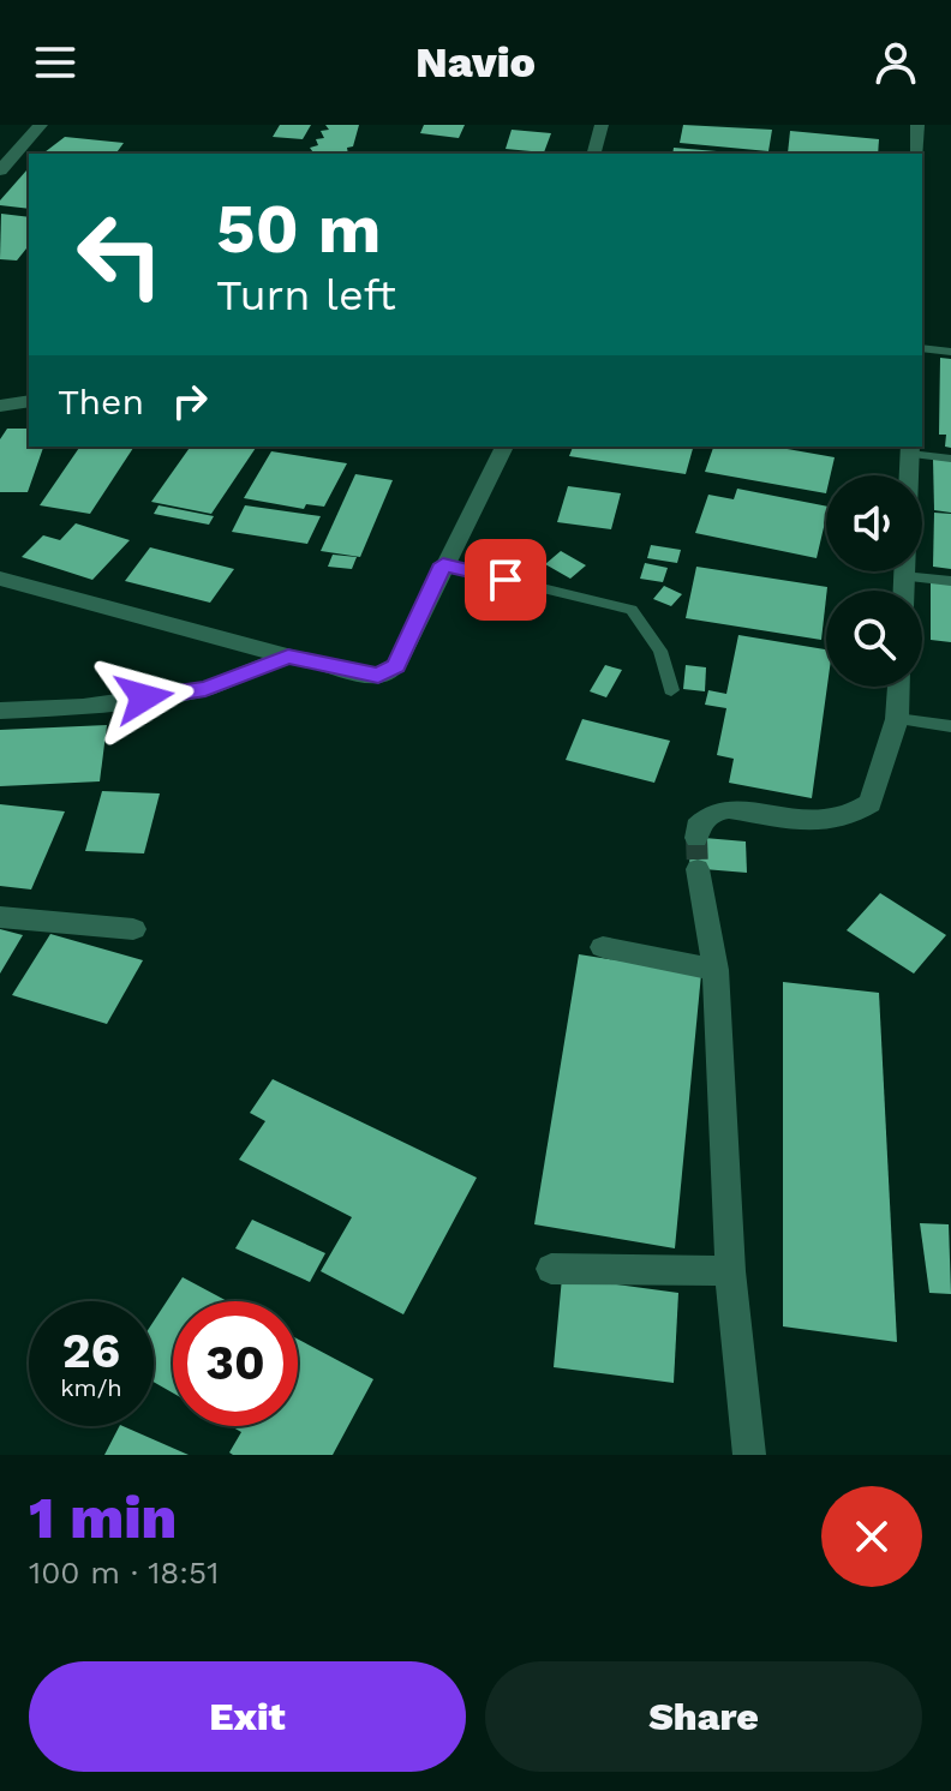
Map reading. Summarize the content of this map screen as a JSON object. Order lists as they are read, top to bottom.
{
  "page": {
    "header": "Navio",
    "turn": ["50 m", "Turn left"],
    "then": "Then",
    "speed": "26 km/h",
    "limit": "30",
    "heading": ["1 min", "100 m · 18:51"],
    "buttons": ["Exit", "Share"]
  }
}
